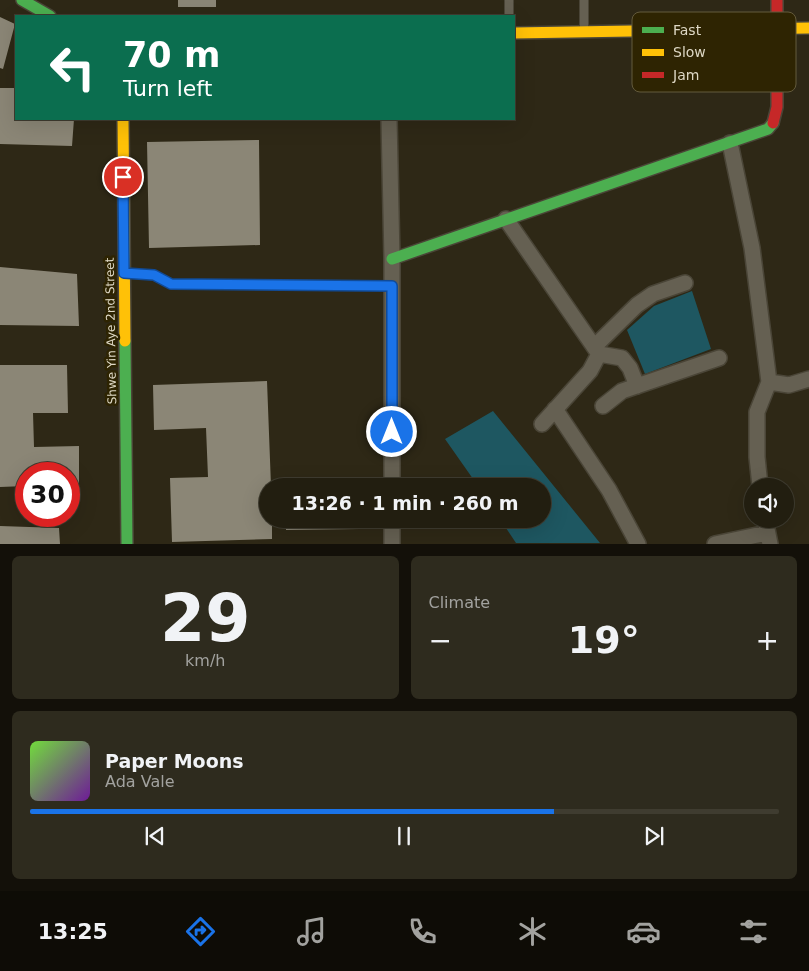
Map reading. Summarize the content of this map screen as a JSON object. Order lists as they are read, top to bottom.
{
  "streets": {
    "street": ["Shwe Yin Aye 2nd Street"]
  },
  "legend": ["Fast", "Slow", "Jam"],
  "page": {
    "turn": ["70 m", "Turn left"],
    "limit": "30",
    "trip": "13:26 · 1 min · 260 m",
    "tile": [
      ["29", "km/h"],
      "Climate"
    ],
    "heat": ["−", "19°", "+"],
    "song": ["Paper Moons", "Ada Vale"],
    "tabs": "13:25"
  }
}
